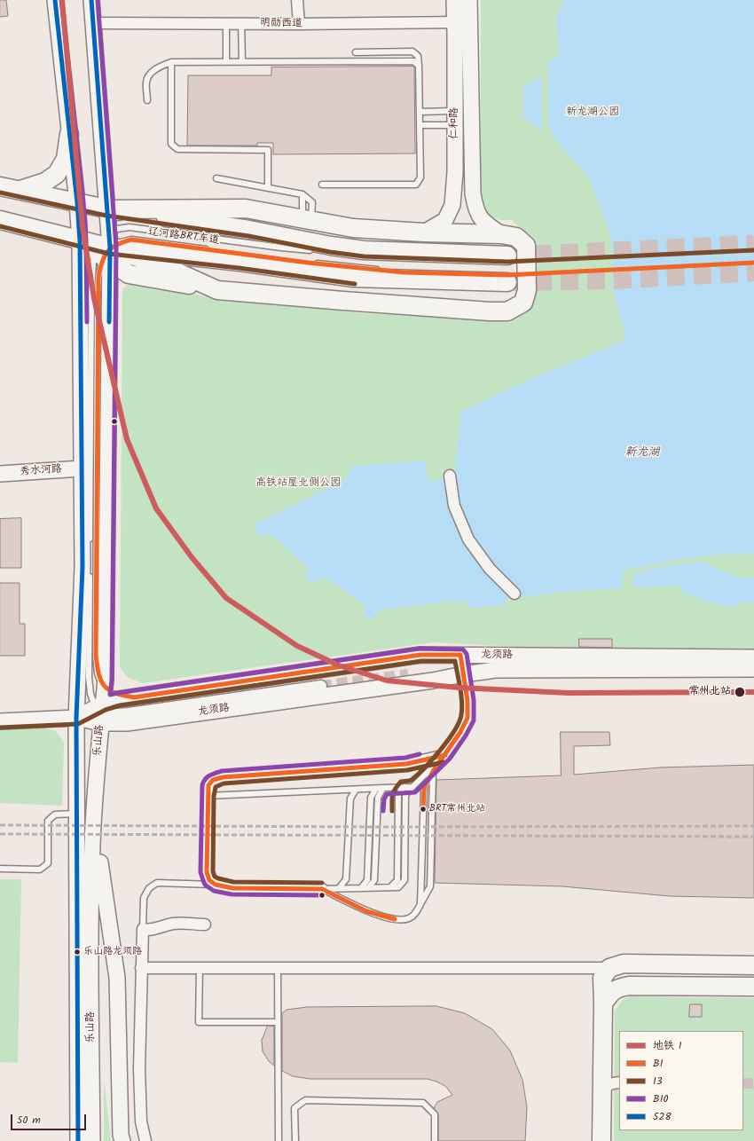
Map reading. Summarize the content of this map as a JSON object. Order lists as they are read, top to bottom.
{
  "streets": {
    "main road": [
      "仁和路",
      "秀水河路",
      "龙须路",
      "乐山路"
    ],
    "street": ["明勋西道"],
    "lane": ["辽河路BRT车道"]
  },
  "crossings": [
    ["明勋西道", "仁和路"],
    ["明勋西道", "乐山路"],
    ["辽河路BRT车道", "乐山路"],
    ["秀水河路", "乐山路"],
    ["龙须路", "乐山路"]
  ],
  "water": ["新龙湖"],
  "parks": ["新龙湖公园", "高铁站屋北侧公园"],
  "places": ["常州北站", "BRT常州北站", "乐山路龙须路"],
  "lines": [
    "metro line 1",
    "transit line B10",
    "transit line 528",
    "transit line 13",
    "transit line B1"
  ],
  "legend": [
    "地铁 1",
    "B1",
    "13",
    "B10",
    "528"
  ],
  "scale_bar": "50 m"
}
